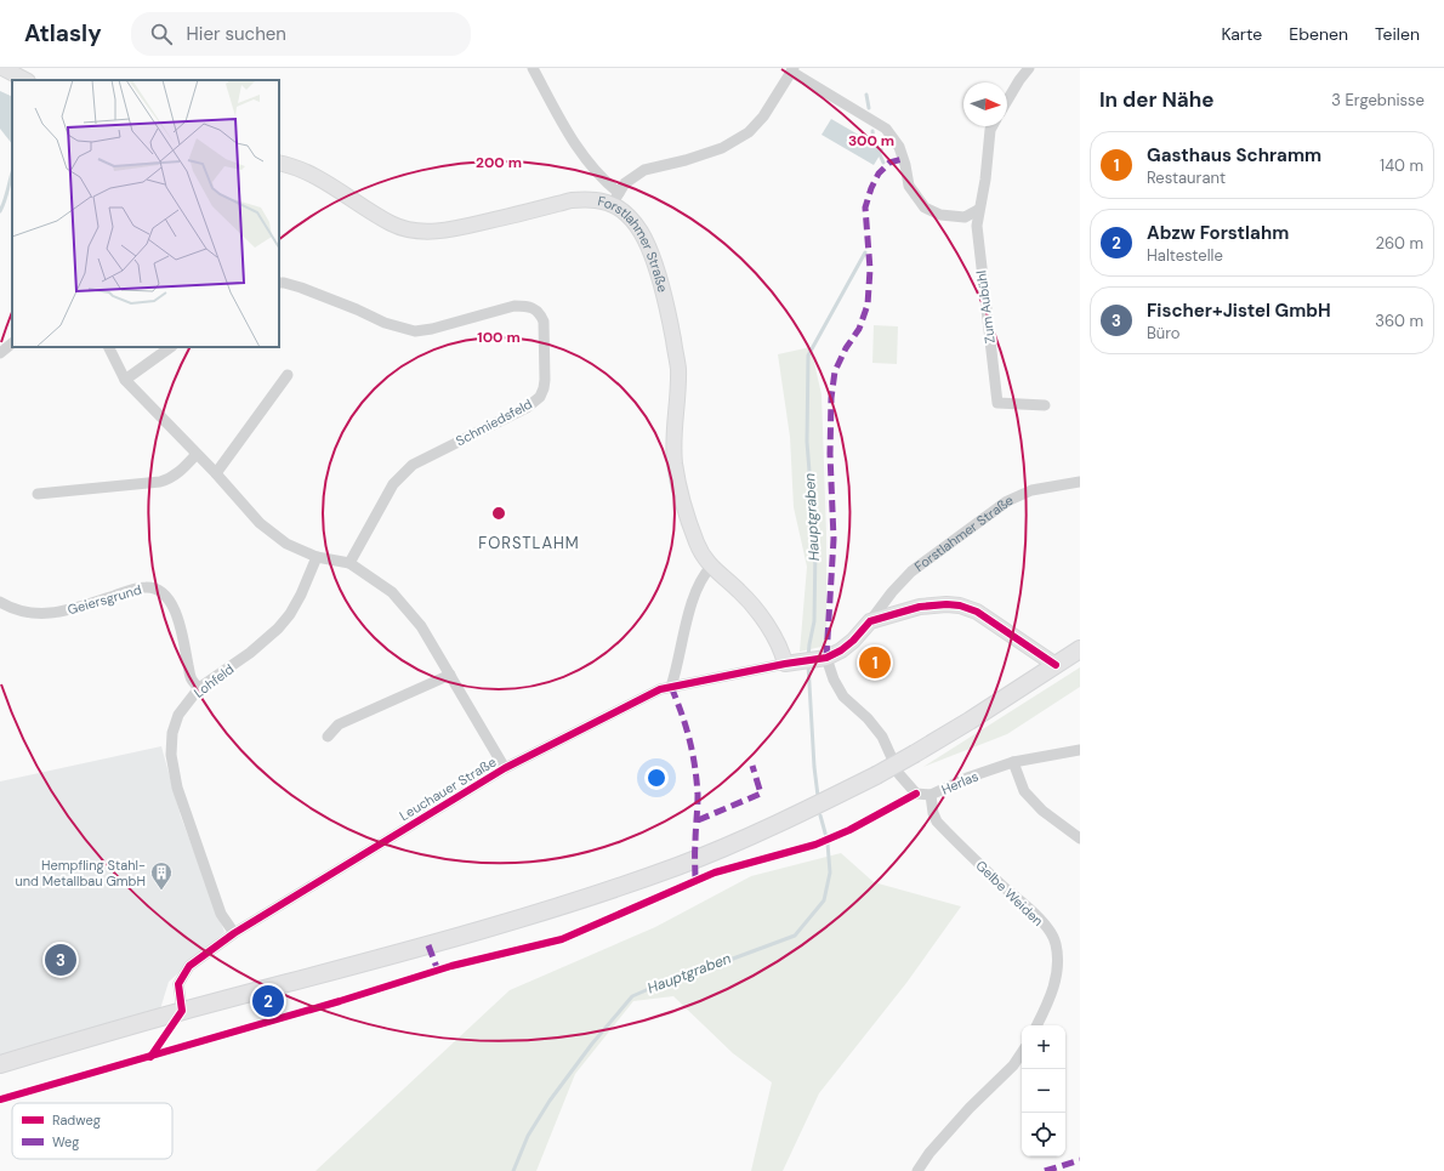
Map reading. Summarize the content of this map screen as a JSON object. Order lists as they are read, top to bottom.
{
  "streets": {
    "street": [
      "Forstlahmer Straße",
      "Zum Aubühl",
      "Schmiedsfeld",
      "Geiersgrund",
      "Lohfeld",
      "Herlas",
      "Leuchauer Straße",
      "Gelbe Weiden"
    ]
  },
  "crossings": [
    ["Forstlahmer Straße", "Herlas"],
    ["Forstlahmer Straße", "Leuchauer Straße"],
    ["Geiersgrund", "Lohfeld"],
    ["Lohfeld", "Leuchauer Straße"],
    ["Herlas", "Gelbe Weiden"]
  ],
  "districts": ["FORSTLAHM"],
  "water": ["Hauptgraben"],
  "places": {
    "building": ["Hempfling Stahl- und Metallbau GmbH"]
  },
  "legend": ["Radweg", "Weg"],
  "north": "right",
  "page": {
    "header": "Atlasly",
    "search": "Hier suchen",
    "nav": ["Karte", "Ebenen", "Teilen"],
    "heading": ["In der Nähe", "3 Ergebnisse"],
    "list": [
      {
        "mark": "1",
        "name": "Gasthaus Schramm",
        "note": "Restaurant",
        "value": "140 m"
      },
      {
        "mark": "2",
        "name": "Abzw Forstlahm",
        "note": "Haltestelle",
        "value": "260 m"
      },
      {
        "mark": "3",
        "name": "Fischer+Jistel GmbH",
        "note": "Büro",
        "value": "360 m"
      }
    ],
    "pins": ["1", "3", "2"],
    "map_buttons": ["+", "−"]
  },
  "rings": ["300 m", "200 m", "100 m"]
}
